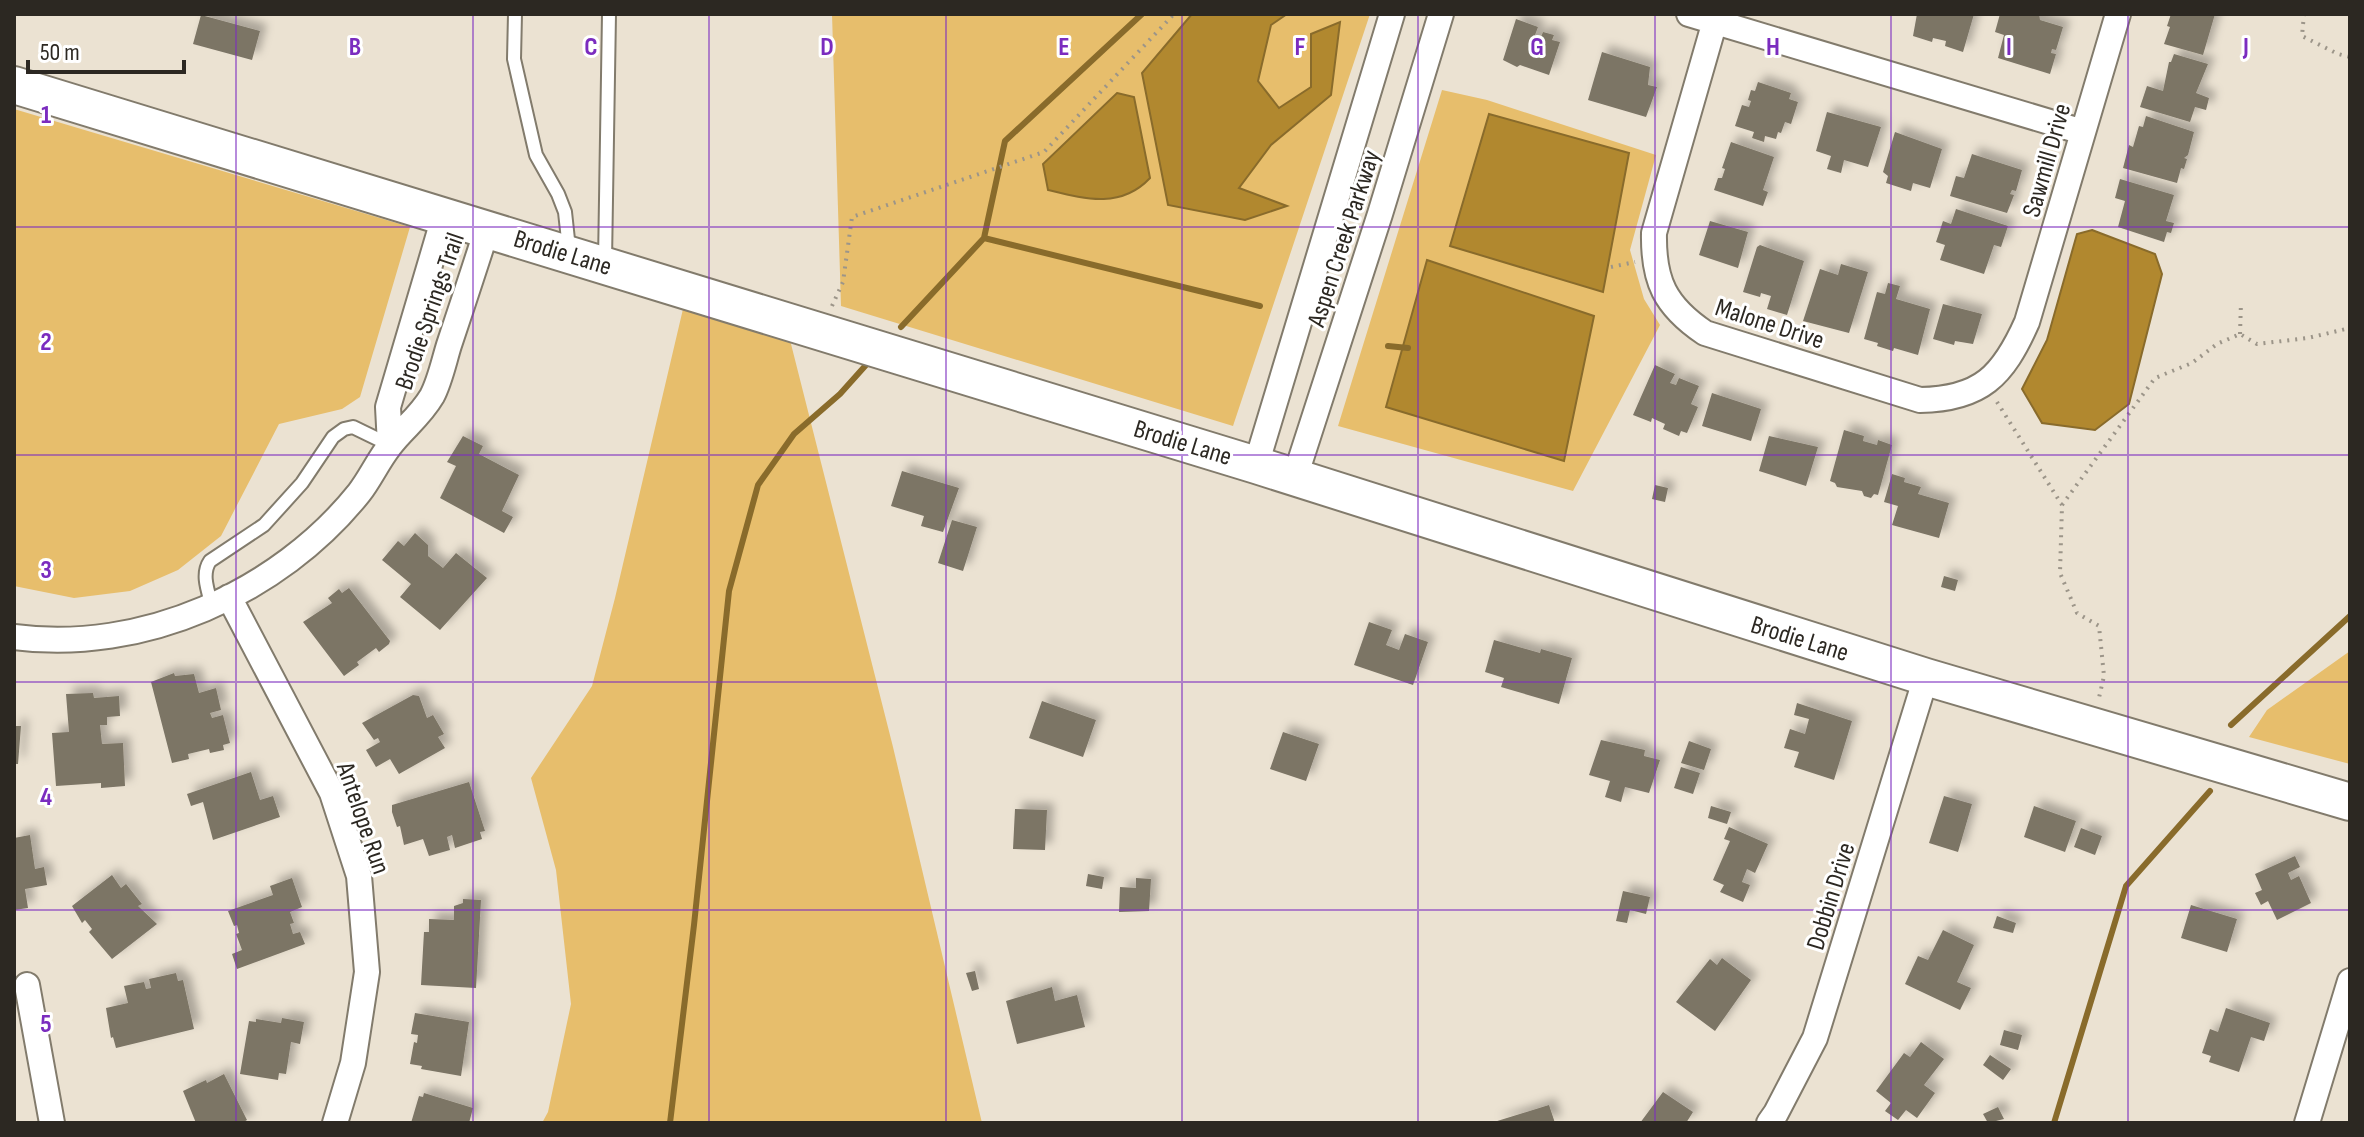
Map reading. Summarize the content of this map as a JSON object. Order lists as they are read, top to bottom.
{
  "streets": {
    "main road": ["Brodie Lane"],
    "street": [
      "Sawmill Drive",
      "Aspen Creek Parkway",
      "Brodie Springs Trail",
      "Malone Drive",
      "Antelope Run",
      "Dobbin Drive"
    ]
  },
  "crossings": [
    ["Sawmill Drive", "Malone Drive"],
    ["Aspen Creek Parkway", "Brodie Lane"],
    ["Brodie Lane", "Brodie Springs Trail"],
    ["Brodie Lane", "Dobbin Drive"],
    ["Brodie Springs Trail", "Antelope Run"]
  ],
  "scale_bar": "50 m",
  "grid": {
    "columns": [
      "B",
      "C",
      "D",
      "E",
      "F",
      "G",
      "H",
      "I",
      "J"
    ],
    "rows": [
      "1",
      "2",
      "3",
      "4",
      "5"
    ]
  }
}
